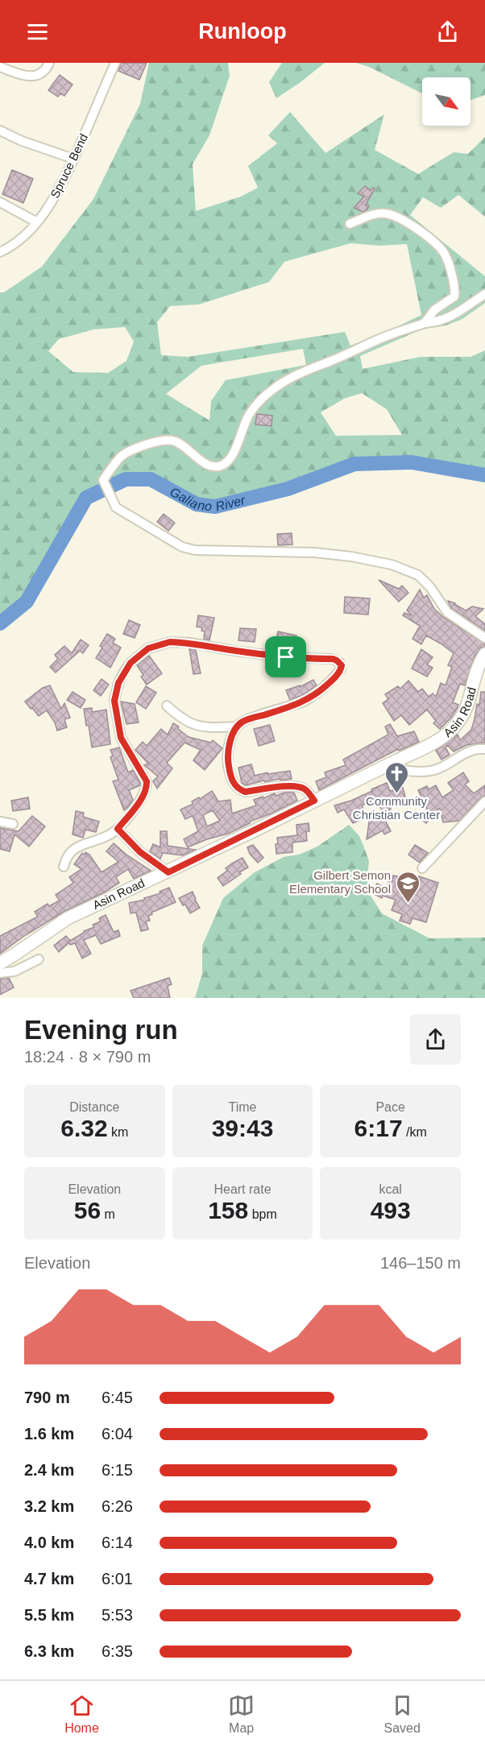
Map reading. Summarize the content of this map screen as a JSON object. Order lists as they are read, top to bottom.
{
  "streets": {
    "main road": ["Asin Road"],
    "street": ["Spruce Bend"]
  },
  "water": ["Galiano River"],
  "places": {
    "church": ["Community Christian Center"],
    "school or university": ["Gilbert Semon Elementary School"]
  },
  "north": "bottom right",
  "page": {
    "header": "Runloop",
    "heading": ["Evening run", "18:24 · 8 × 790 m"],
    "stats": [
      ["Distance", "6.32 km"],
      ["Time", "39:43"],
      ["Pace", "6:17 /km"],
      ["Elevation", "56 m"],
      ["Heart rate", "158 bpm"],
      ["kcal", "493"]
    ],
    "chart": ["Elevation", "146–150 m"],
    "list": [
      {
        "name": "790 m",
        "note": "6:45"
      },
      {
        "name": "1.6 km",
        "note": "6:04"
      },
      {
        "name": "2.4 km",
        "note": "6:15"
      },
      {
        "name": "3.2 km",
        "note": "6:26"
      },
      {
        "name": "4.0 km",
        "note": "6:14"
      },
      {
        "name": "4.7 km",
        "note": "6:01"
      },
      {
        "name": "5.5 km",
        "note": "5:53"
      },
      {
        "name": "6.3 km",
        "note": "6:35"
      }
    ],
    "tabs": ["Home", "Map", "Saved"]
  }
}
